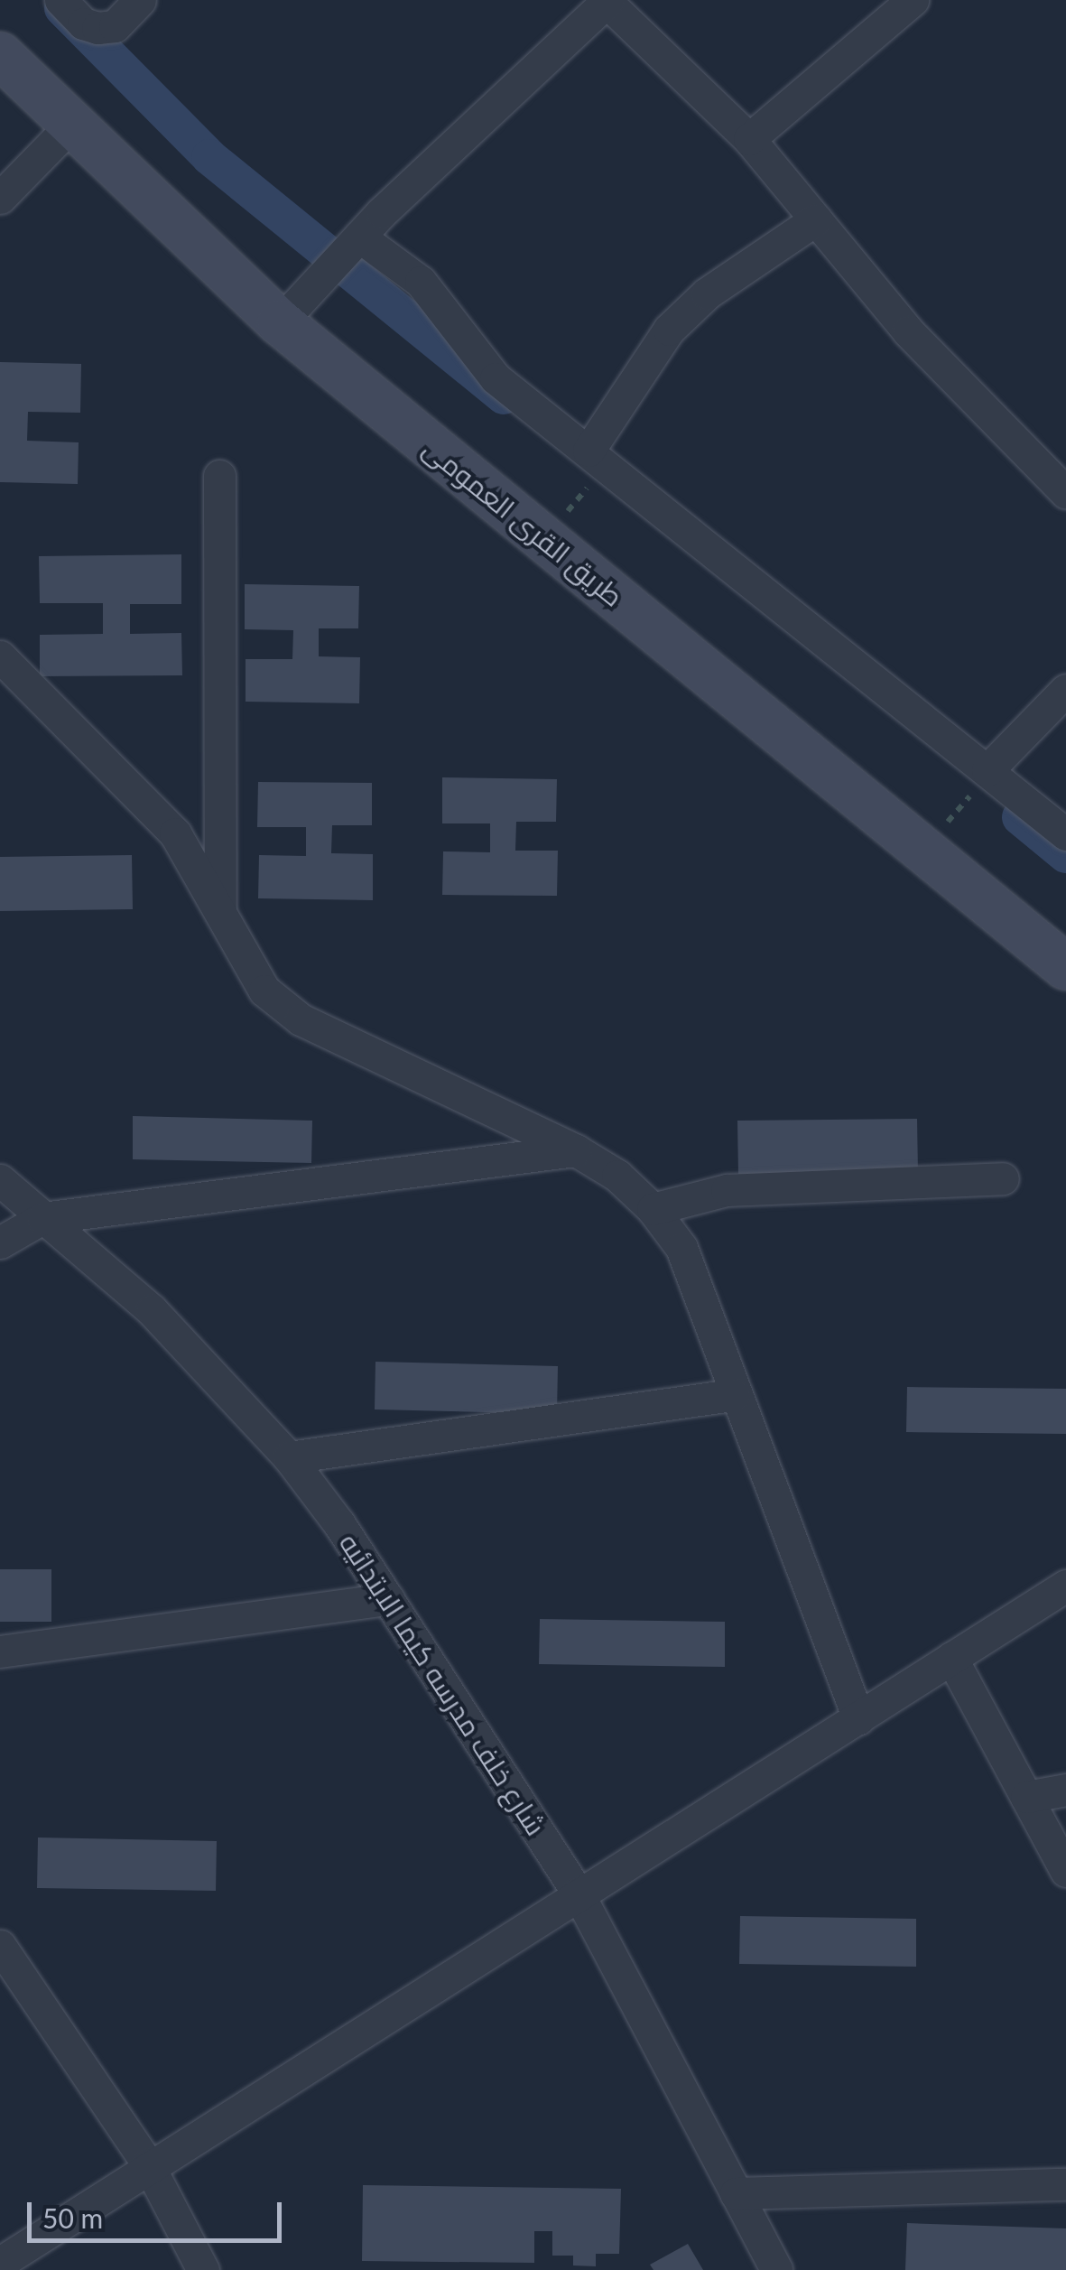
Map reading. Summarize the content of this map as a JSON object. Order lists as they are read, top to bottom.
{
  "streets": {
    "street": ["طريق القرى العمومى", "شارع خلف مدرسه كيما الابتدائيه"]
  },
  "scale_bar": "50 m"
}
